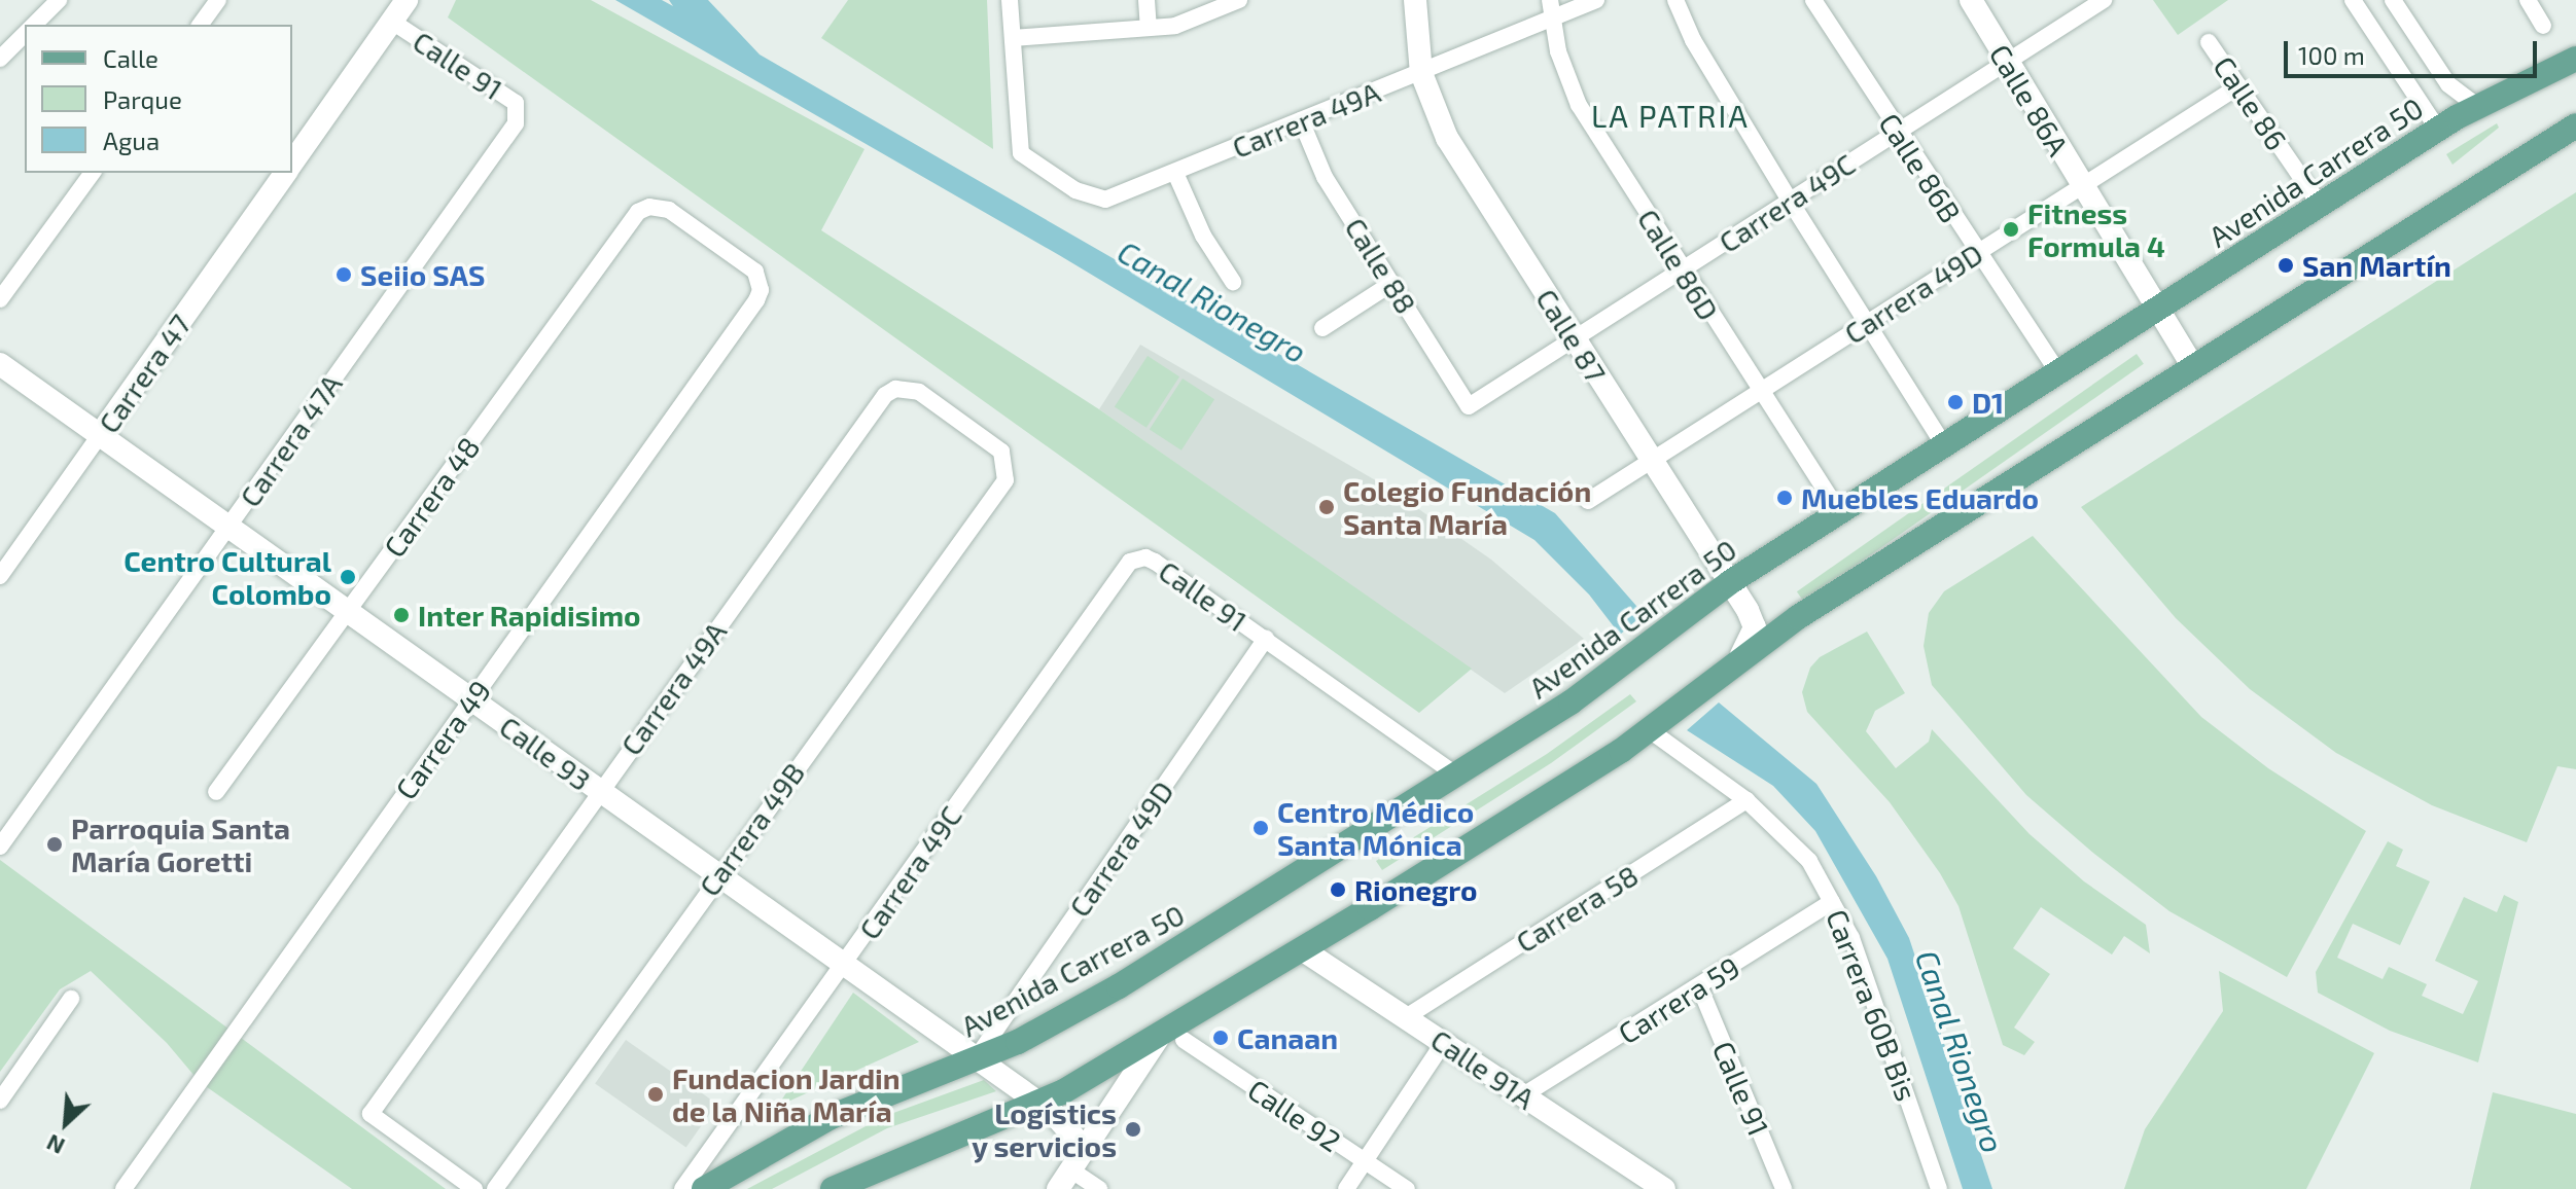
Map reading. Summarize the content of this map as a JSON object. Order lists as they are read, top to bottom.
{
  "streets": {
    "main road": ["Avenida Carrera 50"],
    "street": [
      "Calle 91",
      "Calle 86A",
      "Calle 86",
      "Carrera 49A",
      "Calle 86B",
      "Carrera 49C",
      "Calle 86D",
      "Calle 88",
      "Carrera 49D",
      "Calle 87",
      "Carrera 47",
      "Carrera 47A",
      "Carrera 48",
      "Carrera 49",
      "Calle 93",
      "Carrera 49B",
      "Carrera 58",
      "Carrera 59",
      "Carrera 60B Bis",
      "Calle 91A",
      "Calle 92"
    ]
  },
  "crossings": [
    ["Calle 91", "Avenida Carrera 50"],
    ["Calle 91", "Carrera 49C"],
    ["Calle 91", "Carrera 49D"],
    ["Calle 91", "Carrera 47"],
    ["Calle 91", "Carrera 47A"],
    ["Calle 91", "Carrera 59"],
    ["Calle 86A", "Avenida Carrera 50"],
    ["Calle 86A", "Carrera 49C"],
    ["Calle 86A", "Carrera 49D"],
    ["Calle 86", "Avenida Carrera 50"],
    ["Calle 86", "Carrera 49D"],
    ["Carrera 49A", "Calle 86D"],
    ["Carrera 49A", "Calle 88"],
    ["Carrera 49A", "Calle 87"],
    ["Carrera 49A", "Calle 93"],
    ["Carrera 49A", "Carrera 49B"],
    ["Calle 86B", "Avenida Carrera 50"],
    ["Calle 86B", "Carrera 49C"],
    ["Calle 86B", "Carrera 49D"],
    ["Avenida Carrera 50", "Calle 86D"],
    ["Avenida Carrera 50", "Carrera 49D"],
    ["Avenida Carrera 50", "Calle 87"],
    ["Avenida Carrera 50", "Calle 93"],
    ["Carrera 49C", "Calle 86D"],
    ["Carrera 49C", "Calle 88"],
    ["Carrera 49C", "Calle 87"],
    ["Carrera 49C", "Calle 93"],
    ["Calle 86D", "Carrera 49D"],
    ["Carrera 49D", "Calle 87"],
    ["Carrera 49D", "Calle 93"],
    ["Carrera 47", "Calle 93"],
    ["Carrera 47A", "Calle 93"],
    ["Carrera 48", "Carrera 49"],
    ["Carrera 48", "Calle 93"],
    ["Carrera 49", "Calle 93"],
    ["Calle 93", "Carrera 49B"],
    ["Carrera 58", "Carrera 60B Bis"],
    ["Carrera 58", "Calle 91A"],
    ["Carrera 59", "Carrera 60B Bis"],
    ["Carrera 59", "Calle 91A"]
  ],
  "districts": ["LA PATRIA"],
  "water": ["Canal Rionegro"],
  "places": [
    "Fitness Formula 4",
    "San Martín",
    "Seiio SAS",
    "D1",
    "Muebles Eduardo",
    "Colegio Fundación Santa María",
    "Centro Cultural Colombo",
    "Inter Rapidisimo",
    "Centro Médico Santa Mónica",
    "Parroquia Santa María Goretti",
    "Rionegro",
    "Canaan",
    "Fundacion Jardin de la Niña María",
    "Logístics y servicios"
  ],
  "legend": ["Calle", "Parque", "Agua"],
  "scale_bar": "100 m",
  "north": "bottom left"
}
